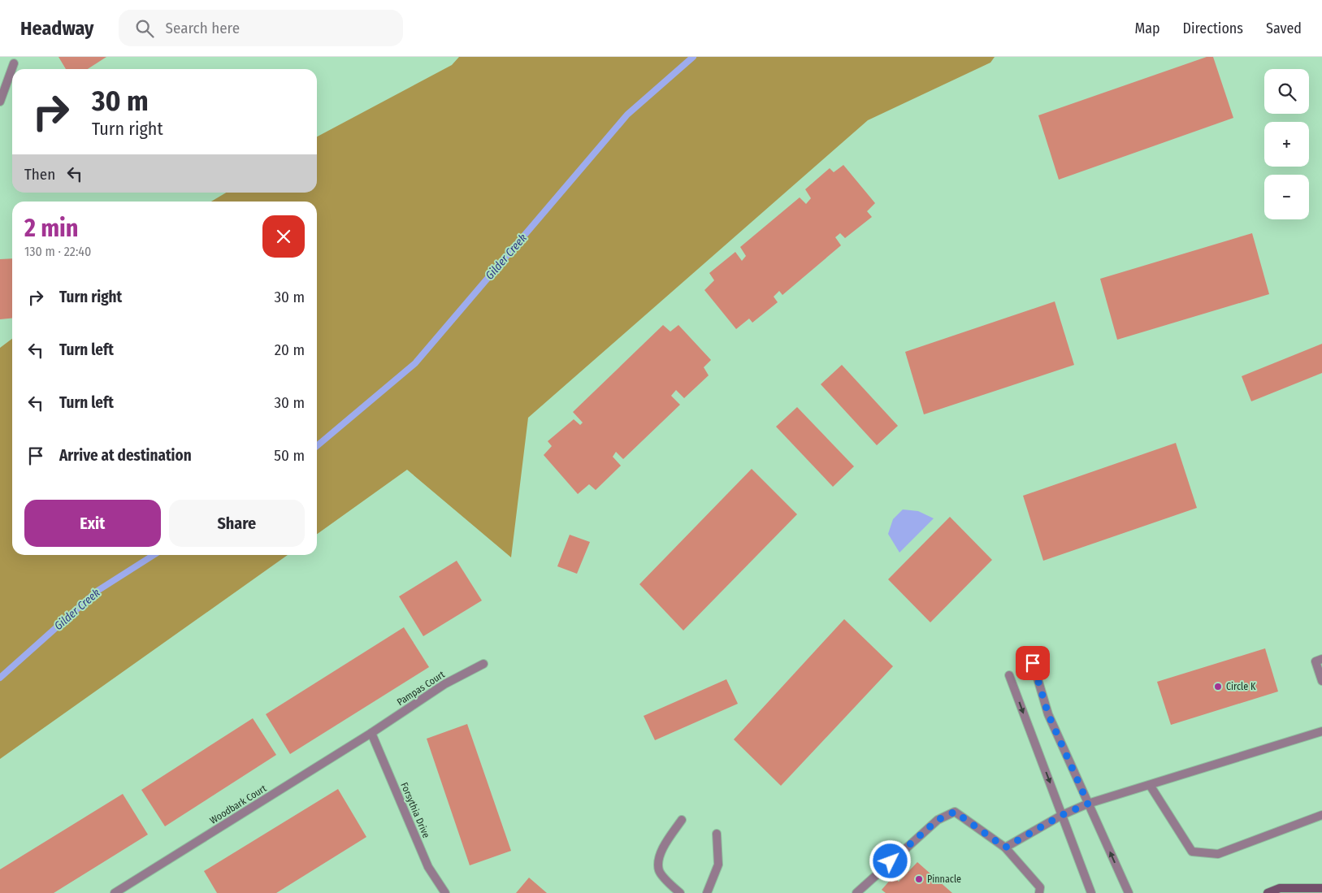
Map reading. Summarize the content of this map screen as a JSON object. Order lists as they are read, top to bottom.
{
  "streets": {
    "lane": ["Pampas Court", "Woodbark Court", "Forsythia Drive"]
  },
  "crossings": [
    ["Pampas Court", "Woodbark Court"],
    ["Pampas Court", "Forsythia Drive"],
    ["Woodbark Court", "Forsythia Drive"]
  ],
  "water": ["Gilder Creek"],
  "places": ["Circle K", "Pinnacle"],
  "page": {
    "header": "Headway",
    "search": "Search here",
    "nav": ["Map", "Directions", "Saved"],
    "map_buttons": ["+", "−"],
    "turn": ["30 m", "Turn right"],
    "then": "Then",
    "heading": ["2 min", "130 m · 22:40"],
    "list": [
      {
        "name": "Turn right",
        "value": "30 m"
      },
      {
        "name": "Turn left",
        "value": "20 m"
      },
      {
        "name": "Turn left",
        "value": "30 m"
      },
      {
        "name": "Arrive at destination",
        "value": "50 m"
      }
    ],
    "buttons": ["Exit", "Share"]
  }
}
